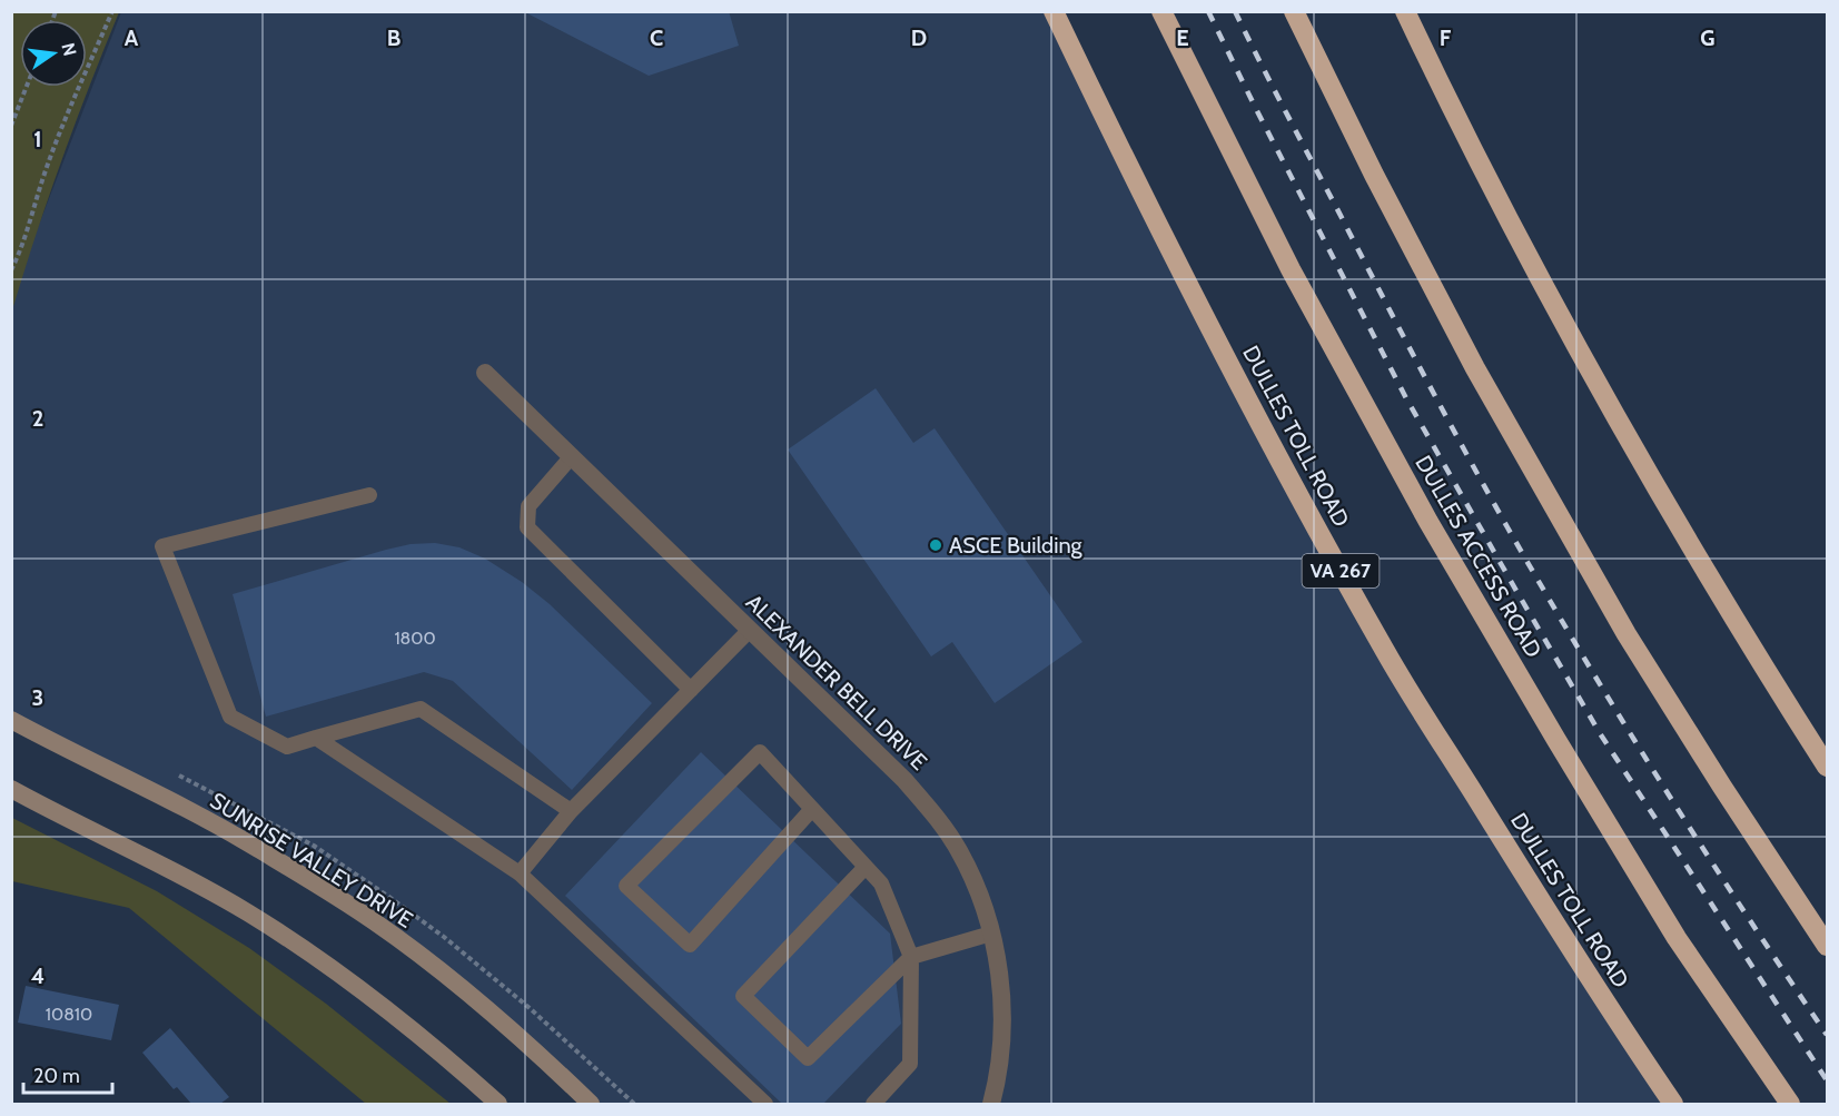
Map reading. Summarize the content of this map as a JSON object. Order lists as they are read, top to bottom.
{
  "streets": {
    "highway": ["DULLES TOLL ROAD", "DULLES ACCESS ROAD", "VA 267"],
    "main road": ["SUNRISE VALLEY DRIVE"],
    "street": ["ALEXANDER BELL DRIVE"]
  },
  "places": ["ASCE Building"],
  "house_numbers": ["1800", "10810"],
  "scale_bar": "20 m",
  "north": "right",
  "grid": {
    "columns": [
      "A",
      "B",
      "C",
      "D",
      "E",
      "F",
      "G"
    ],
    "rows": [
      "1",
      "2",
      "3",
      "4"
    ]
  }
}
